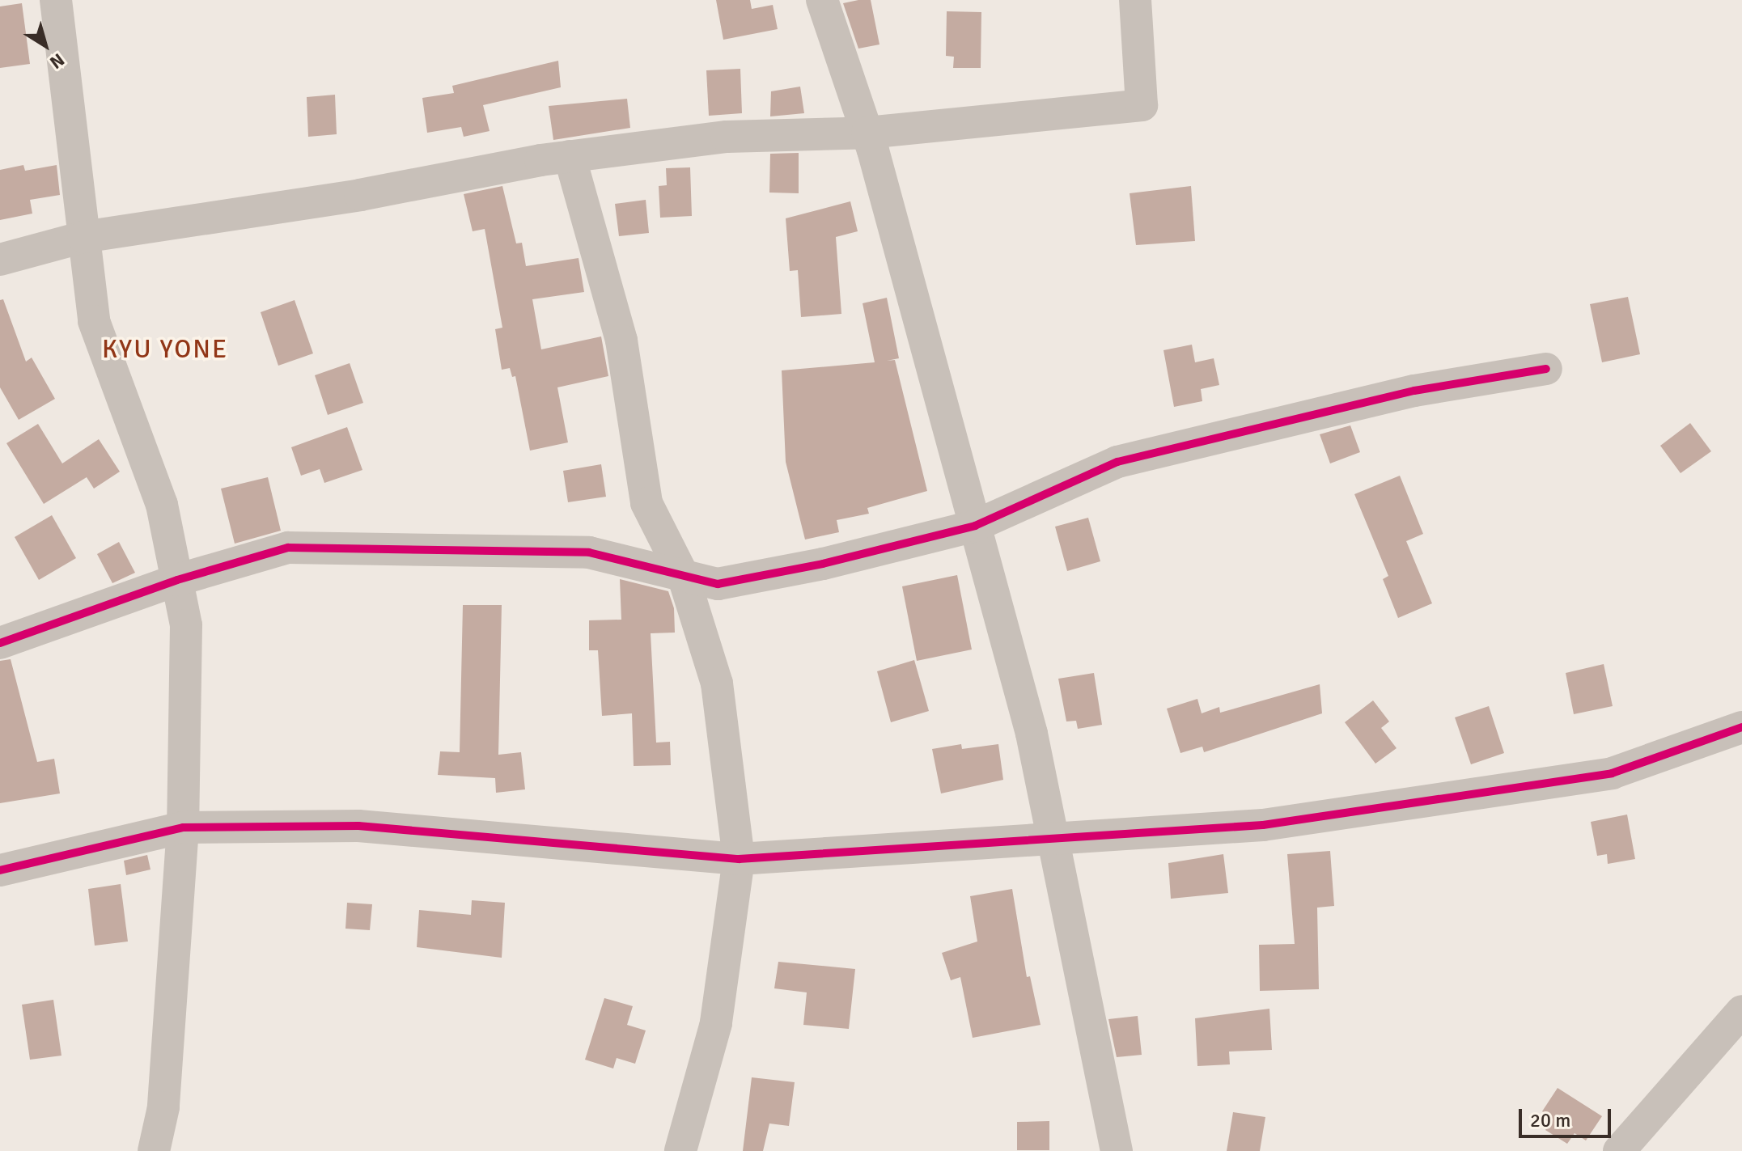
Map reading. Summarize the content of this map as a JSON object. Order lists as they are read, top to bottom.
{
  "districts": ["KYU YONE"],
  "scale_bar": "20 m",
  "north": "bottom right"
}
